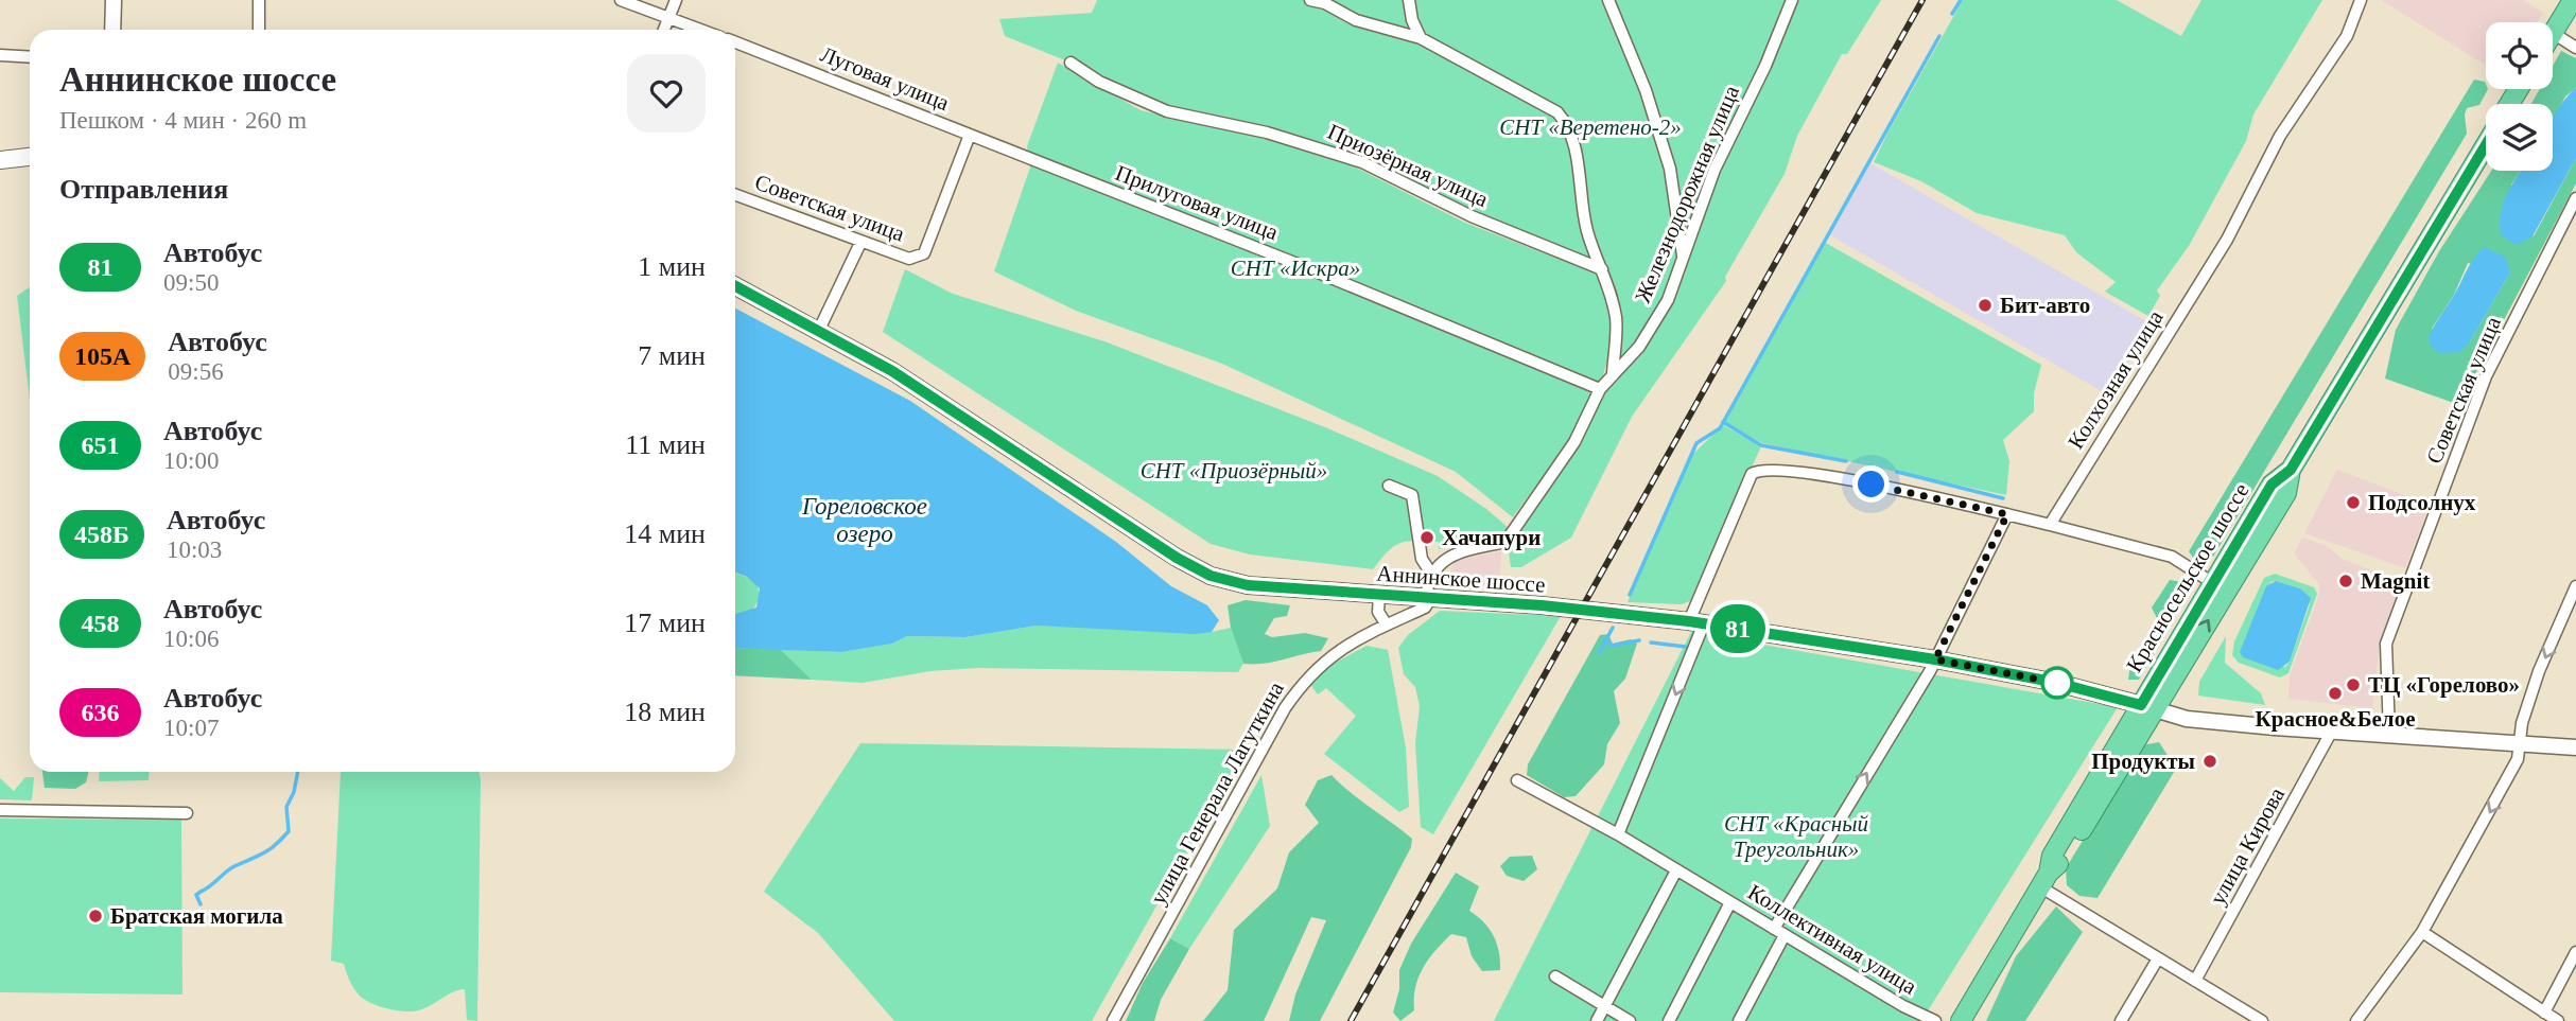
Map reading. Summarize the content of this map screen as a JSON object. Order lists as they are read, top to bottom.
{
  "streets": {
    "highway": ["Красносельское шоссе"],
    "main road": ["Аннинское шоссе"],
    "street": [
      "Луговая улица",
      "Приозёрная улица",
      "Железнодорожная улица",
      "Прилуговая улица",
      "Советская улица",
      "Колхозная улица",
      "улица Генерала Лагуткина",
      "улица Кирова",
      "Коллективная улица"
    ]
  },
  "crossings": [
    ["Луговая улица", "Прилуговая улица"],
    ["Луговая улица", "Советская улица"],
    ["Железнодорожная улица", "Прилуговая улица"],
    ["Советская улица", "Аннинское шоссе"],
    ["Красносельское шоссе", "Аннинское шоссе"],
    ["Аннинское шоссе", "улица Генерала Лагуткина"],
    ["Аннинское шоссе", "улица Кирова"]
  ],
  "water": ["Гореловское озеро"],
  "parks": [
    "СНТ «Веретено-2»",
    "СНТ «Искра»",
    "СНТ «Приозёрный»",
    "СНТ «Красный Треугольник»"
  ],
  "places": [
    "Бит-авто",
    "Подсолнух",
    "Хачапури",
    "Magnit",
    "ТЦ «Горелово»",
    "Красное&Белое",
    "Продукты",
    "Братская могила"
  ],
  "lines": ["bus line 81"],
  "page": {
    "on_map": "81",
    "heading": [
      ["Аннинское шоссе", "Пешком · 4 мин · 260 m"],
      "Отправления"
    ],
    "list": [
      {
        "mark": "81",
        "name": "Автобус",
        "note": "09:50",
        "value": "1 мин"
      },
      {
        "mark": "105А",
        "name": "Автобус",
        "note": "09:56",
        "value": "7 мин"
      },
      {
        "mark": "651",
        "name": "Автобус",
        "note": "10:00",
        "value": "11 мин"
      },
      {
        "mark": "458Б",
        "name": "Автобус",
        "note": "10:03",
        "value": "14 мин"
      },
      {
        "mark": "458",
        "name": "Автобус",
        "note": "10:06",
        "value": "17 мин"
      },
      {
        "mark": "636",
        "name": "Автобус",
        "note": "10:07",
        "value": "18 мин"
      }
    ]
  }
}
